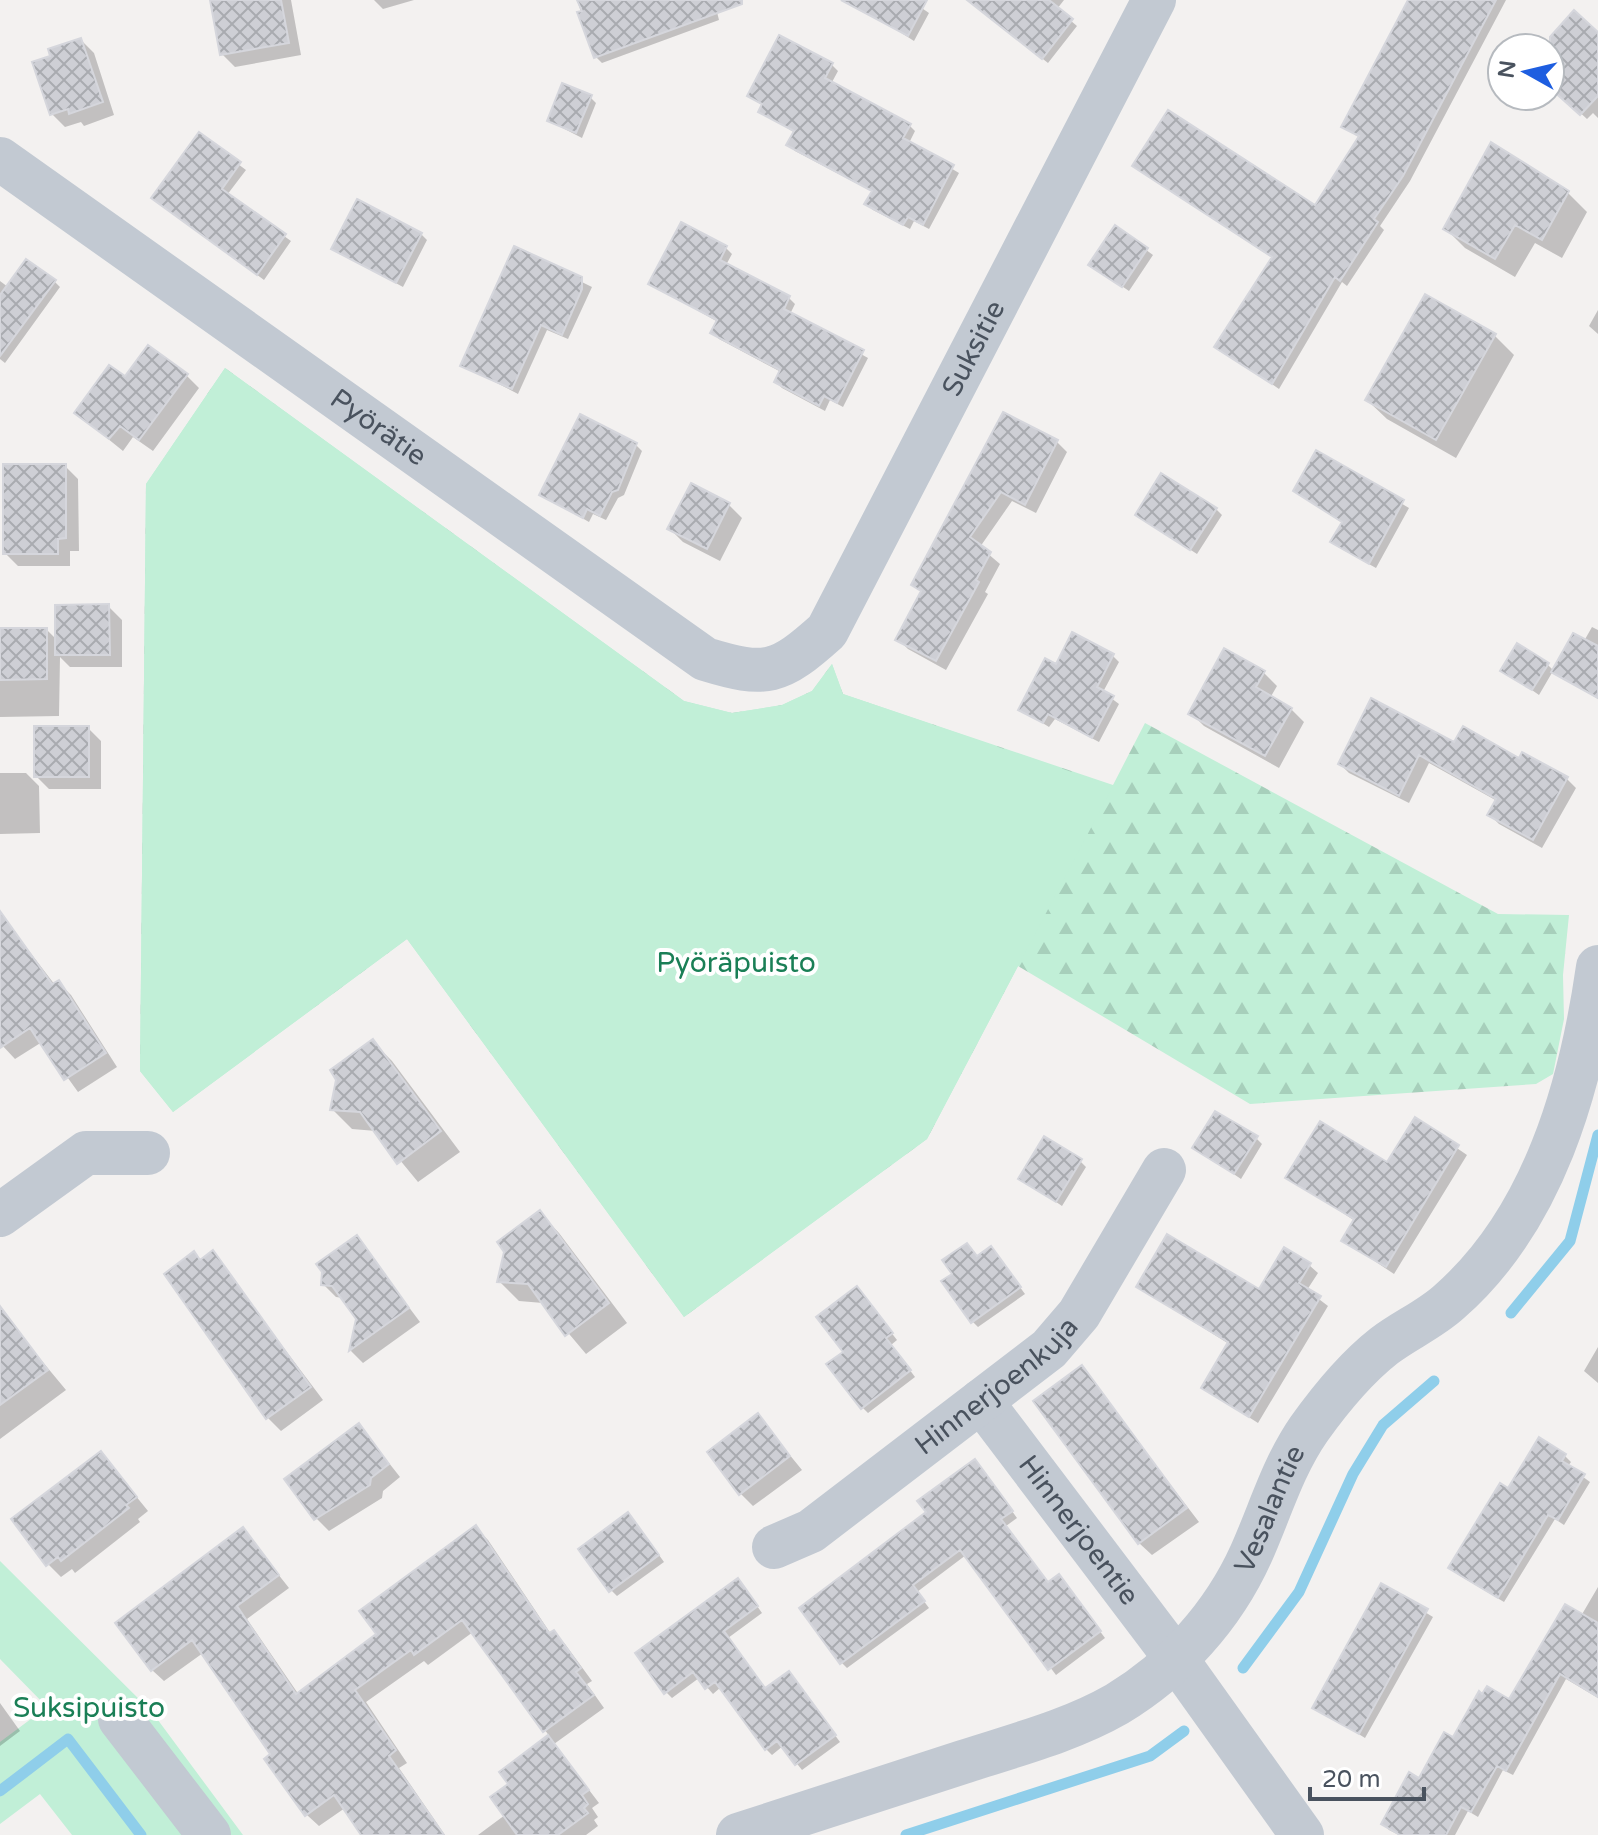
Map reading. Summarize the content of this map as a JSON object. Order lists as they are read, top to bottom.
{
  "streets": {
    "street": [
      "Suksitie",
      "Pyörätie",
      "Hinnerjoenkuja",
      "Vesalantie",
      "Hinnerjoentie"
    ]
  },
  "crossings": [
    ["Suksitie", "Pyörätie"],
    ["Hinnerjoenkuja", "Hinnerjoentie"],
    ["Vesalantie", "Hinnerjoentie"]
  ],
  "parks": ["Pyöräpuisto", "Suksipuisto"],
  "scale_bar": "20 m",
  "north": "left"
}
